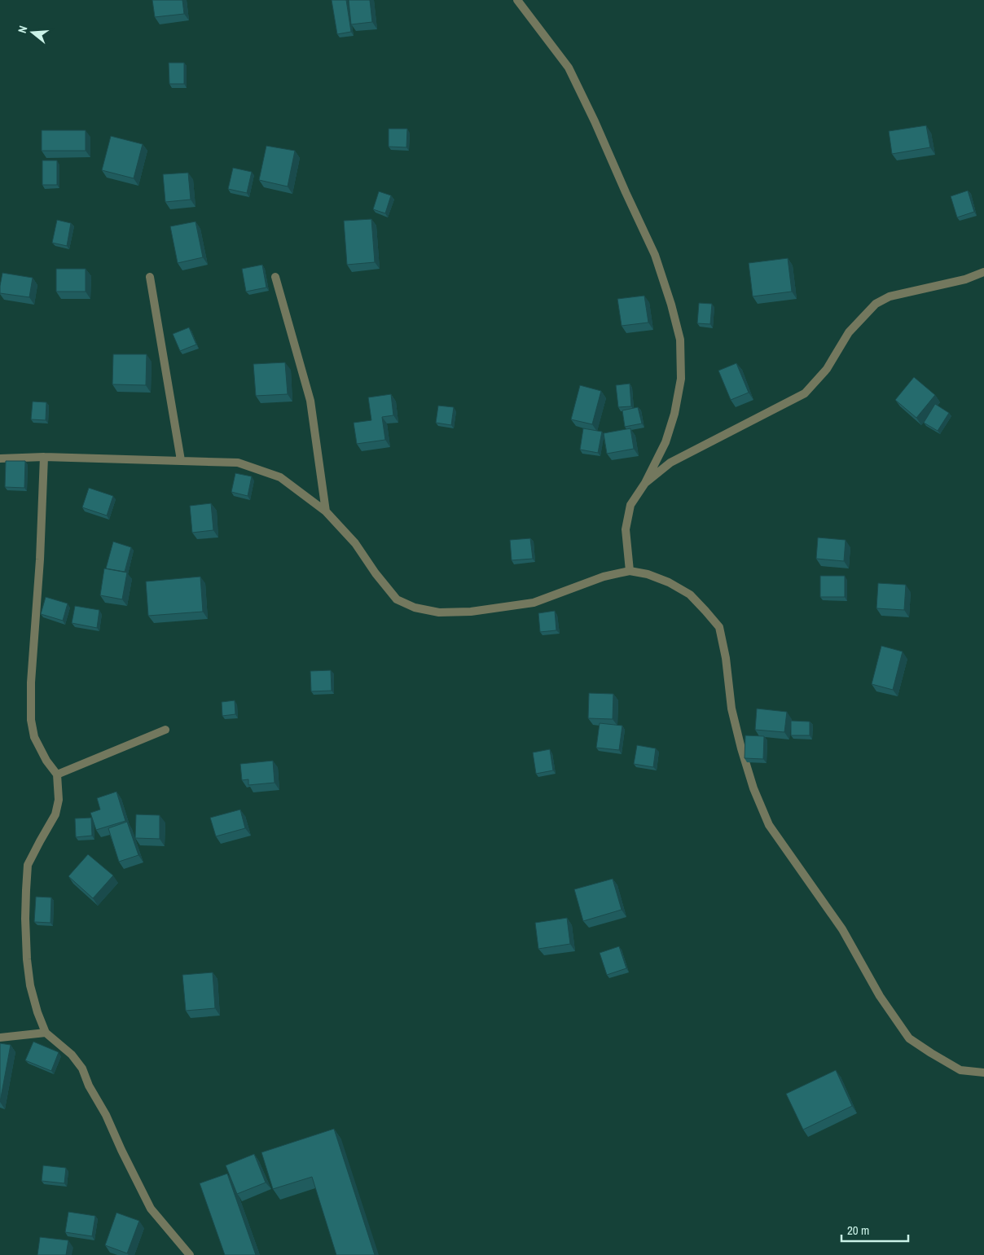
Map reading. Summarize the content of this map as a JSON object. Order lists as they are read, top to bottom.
{
  "scale_bar": "20 m",
  "north": "left"
}
